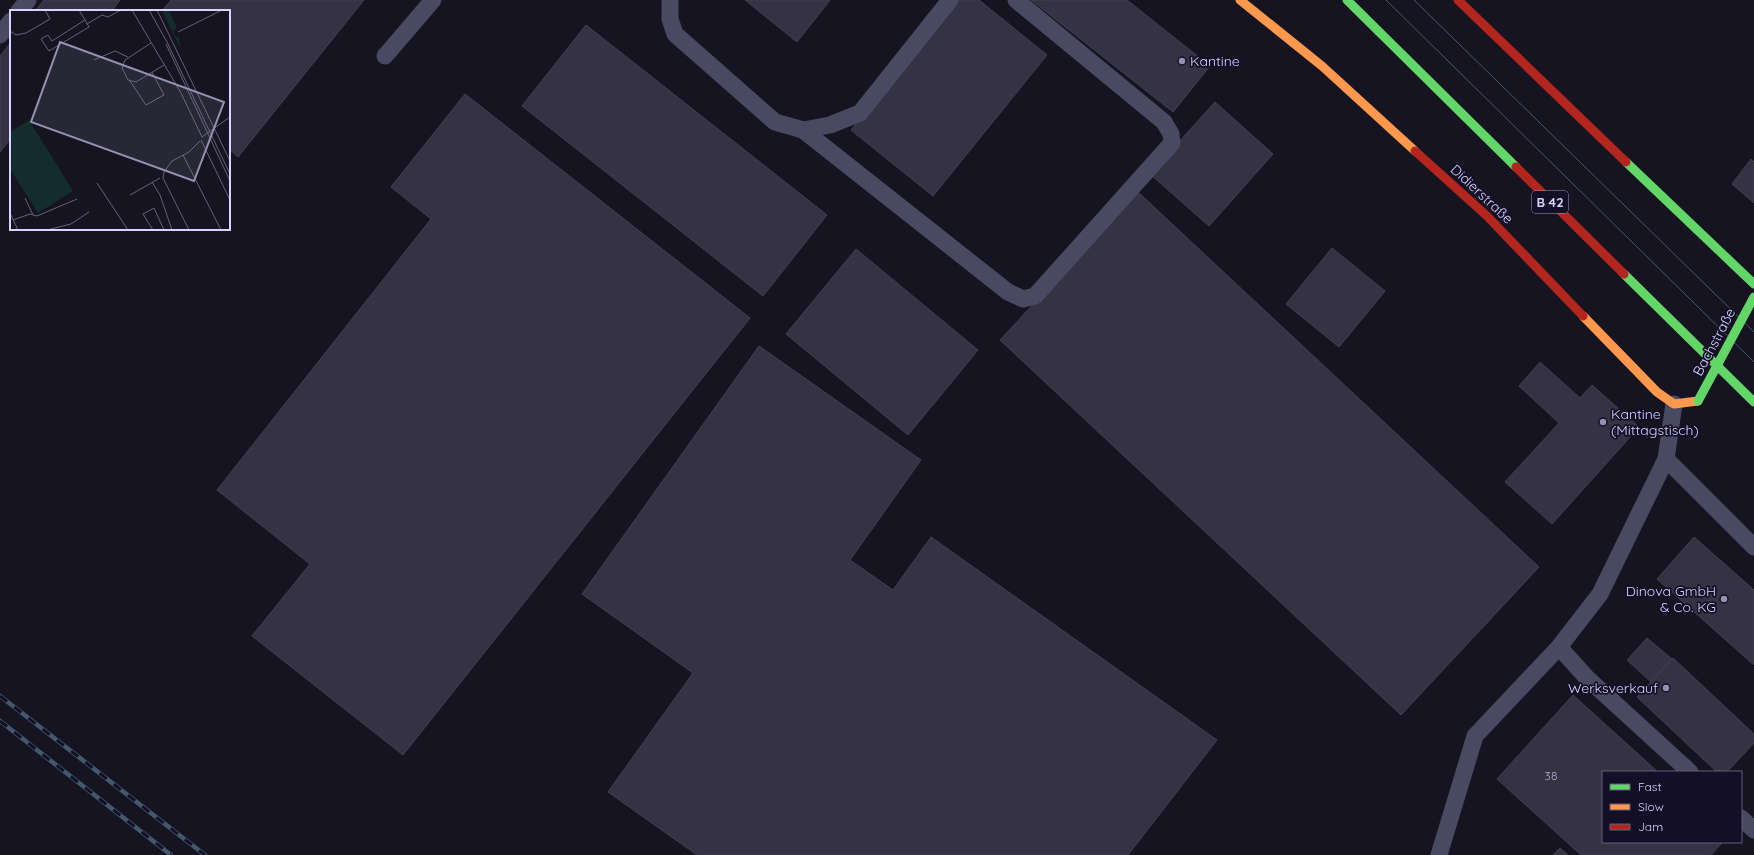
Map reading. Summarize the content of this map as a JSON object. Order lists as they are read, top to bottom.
{
  "streets": {
    "main road": ["Didierstraße", "B 42", "Bachstraße"]
  },
  "crossings": [
    ["Didierstraße", "Bachstraße"]
  ],
  "places": [
    "Kantine",
    "Kantine (Mittagstisch)",
    "Dinova GmbH & Co. KG",
    "Werksverkauf"
  ],
  "house_numbers": ["38"],
  "legend": ["Fast", "Slow", "Jam"]
}
